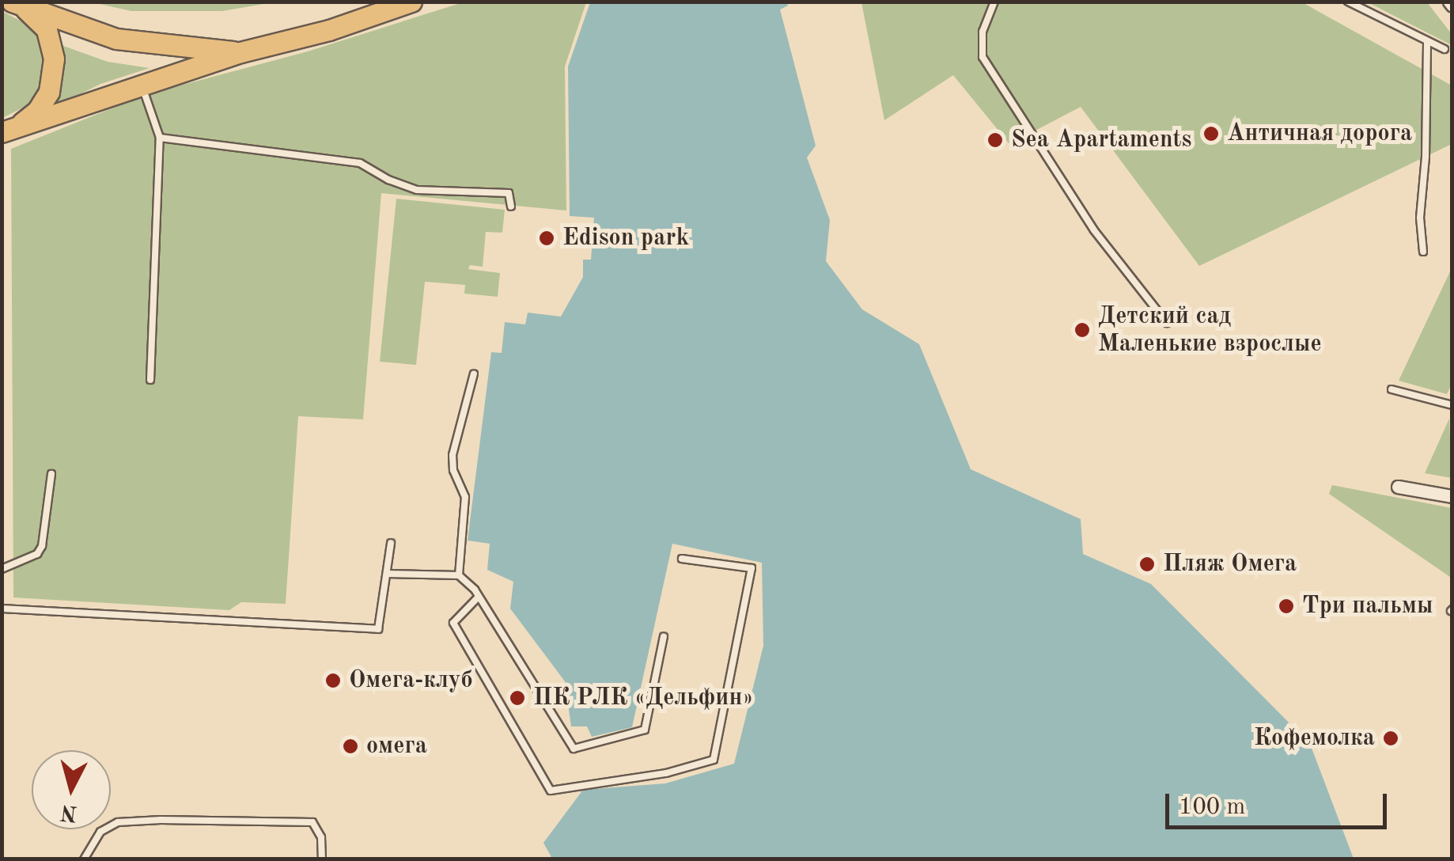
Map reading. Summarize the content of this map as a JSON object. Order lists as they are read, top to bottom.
{
  "places": [
    "Античная дорога",
    "Sea Apartaments",
    "Edison park",
    "Детский сад Маленькие взрослые",
    "Пляж Омега",
    "Три пальмы",
    "Омега-клуб",
    "ПК РЛК «Дельфин»",
    "Кофемолка",
    "омега"
  ],
  "scale_bar": "100 m",
  "north": "bottom"
}
